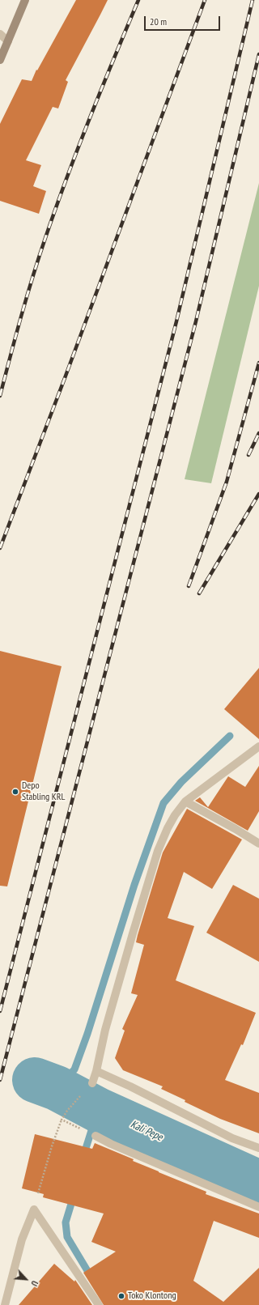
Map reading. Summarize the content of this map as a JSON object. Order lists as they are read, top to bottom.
{
  "water": ["Kali Pepe"],
  "places": ["Depo Stabling KRL", "Toko Klontong"],
  "scale_bar": "20 m",
  "north": "bottom right"
}
